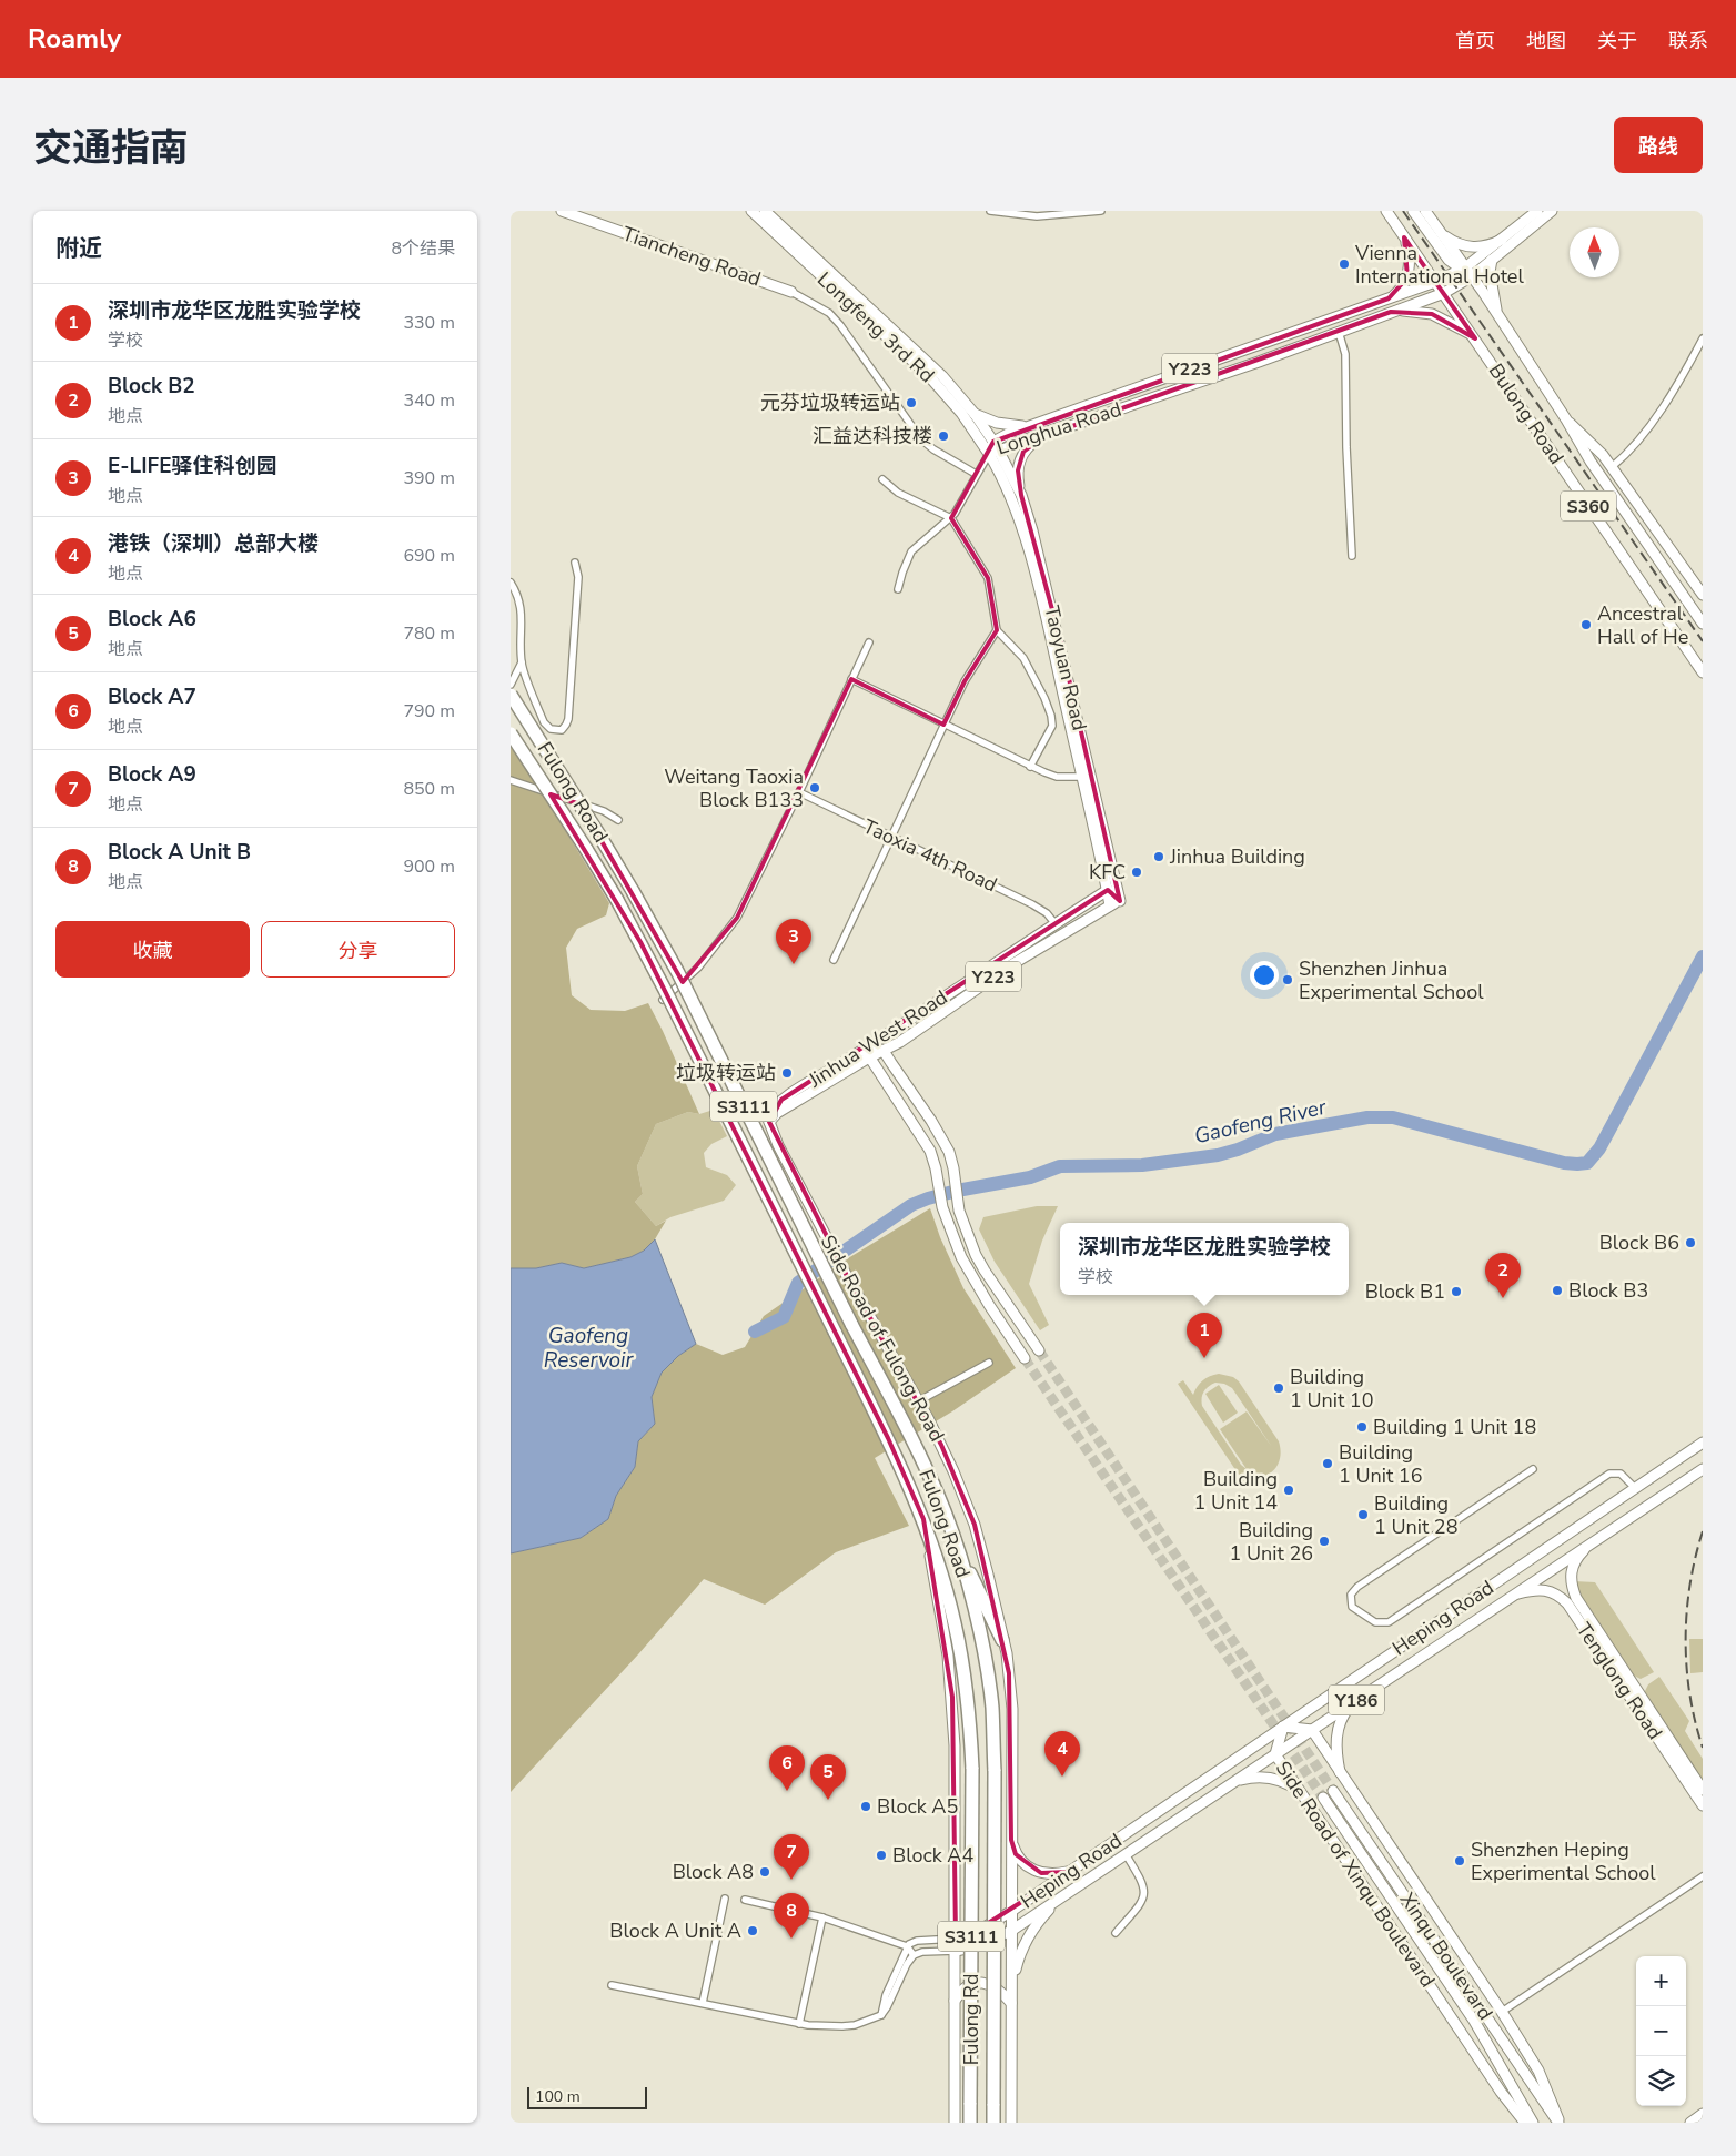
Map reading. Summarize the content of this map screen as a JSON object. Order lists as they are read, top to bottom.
{
  "streets": {
    "highway": ["Fulong Road", "S3111", "Fulong Rd"],
    "main road": [
      "Tiancheng Road",
      "Longfeng 3rd Rd",
      "Y223",
      "Bulong Road",
      "Longhua Road",
      "S360",
      "Taoyuan Road",
      "Jinhua West Road",
      "Side Road of Fulong Road",
      "Heping Road",
      "Tenglong Road",
      "Y186",
      "Side Road of Xinqu Boulevard",
      "Xinqu Boulevard"
    ],
    "street": ["Taoxia 4th Road"]
  },
  "crossings": [
    ["Longfeng 3rd Rd", "Longhua Road"],
    ["Longfeng 3rd Rd", "Taoyuan Road"],
    ["Bulong Road", "Longhua Road"],
    ["Longhua Road", "Taoyuan Road"],
    ["Taoyuan Road", "Jinhua West Road"],
    ["Fulong Road", "Fulong Rd"],
    ["Taoxia 4th Road", "Jinhua West Road"],
    ["Jinhua West Road", "Side Road of Fulong Road"],
    ["Side Road of Fulong Road", "Heping Road"],
    ["Heping Road", "Tenglong Road"],
    ["Heping Road", "Side Road of Xinqu Boulevard"]
  ],
  "water": ["Gaofeng River", "Gaofeng Reservoir"],
  "places": [
    "Vienna International Hotel",
    "元芬垃圾转运站",
    "汇益达科技楼",
    "Ancestral Hall of He",
    "Weitang Taoxia Block B133",
    "Jinhua Building",
    "KFC",
    "Shenzhen Jinhua Experimental School",
    "垃圾转运站",
    "Block B6",
    "Block B3",
    "Block B1",
    "Building 1 Unit 10",
    "Building 1 Unit 18",
    "Building 1 Unit 16",
    "Building 1 Unit 14",
    "Building 1 Unit 28",
    "Building 1 Unit 26",
    "Block A5",
    "Block A4",
    "Shenzhen Heping Experimental School",
    "Block A8",
    "Block A Unit A"
  ],
  "scale_bar": "100 m",
  "north": "top",
  "page": {
    "header": "Roamly",
    "nav": [
      "首页",
      "地图",
      "关于",
      "联系"
    ],
    "title": "交通指南",
    "buttons": [
      "路线",
      ["收藏", "分享"]
    ],
    "heading": ["附近", "8个结果"],
    "list": [
      {
        "mark": "1",
        "name": "深圳市龙华区龙胜实验学校",
        "note": "学校",
        "value": "330 m"
      },
      {
        "mark": "2",
        "name": "Block B2",
        "note": "地点",
        "value": "340 m"
      },
      {
        "mark": "3",
        "name": "E-LIFE驿住科创园",
        "note": "地点",
        "value": "390 m"
      },
      {
        "mark": "4",
        "name": "港铁（深圳）总部大楼",
        "note": "地点",
        "value": "690 m"
      },
      {
        "mark": "5",
        "name": "Block A6",
        "note": "地点",
        "value": "780 m"
      },
      {
        "mark": "6",
        "name": "Block A7",
        "note": "地点",
        "value": "790 m"
      },
      {
        "mark": "7",
        "name": "Block A9",
        "note": "地点",
        "value": "850 m"
      },
      {
        "mark": "8",
        "name": "Block A Unit B",
        "note": "地点",
        "value": "900 m"
      }
    ],
    "pins": [
      "3",
      "2",
      "1",
      "4",
      "6",
      "5",
      "7",
      "8"
    ],
    "popup": ["深圳市龙华区龙胜实验学校", "学校"],
    "map_buttons": ["+", "−"],
    "scale": "100 m"
  }
}
